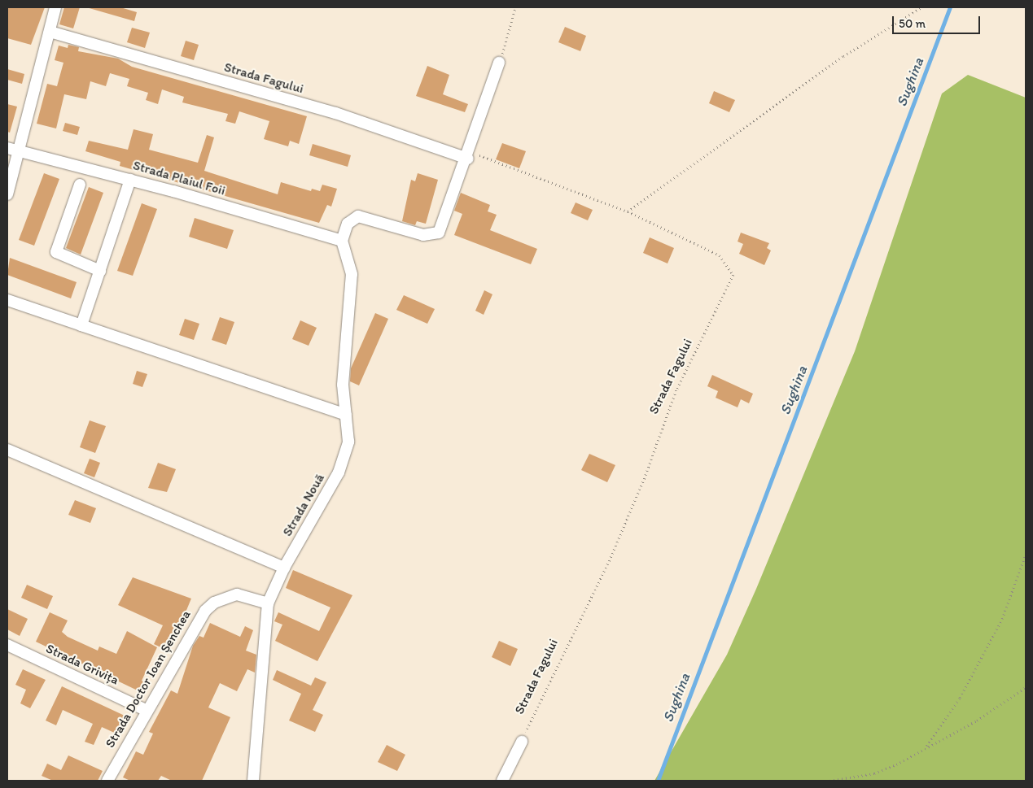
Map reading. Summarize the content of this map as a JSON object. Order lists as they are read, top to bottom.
{
  "streets": {
    "street": [
      "Strada Fagului",
      "Strada Plaiul Foii",
      "Strada Nouă",
      "Strada Grivița",
      "Strada Doctor Ioan Șenchea"
    ]
  },
  "crossings": [
    ["Strada Plaiul Foii", "Strada Nouă"],
    ["Strada Nouă", "Strada Doctor Ioan Șenchea"],
    ["Strada Grivița", "Strada Doctor Ioan Șenchea"]
  ],
  "water": ["Sughina"],
  "scale_bar": "50 m"
}
